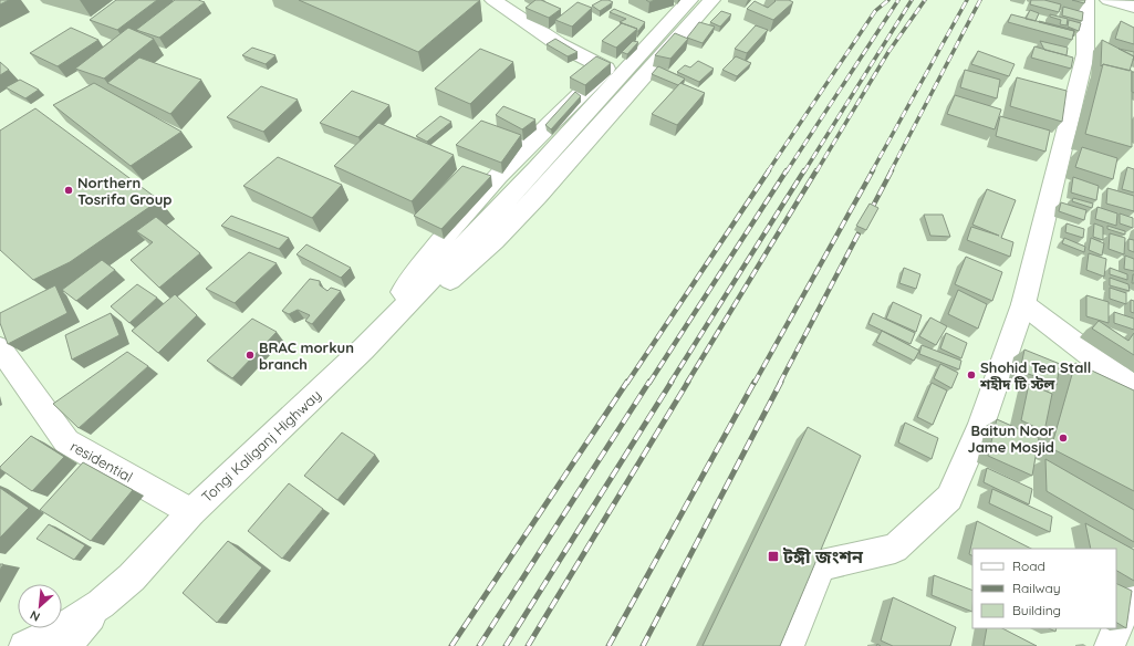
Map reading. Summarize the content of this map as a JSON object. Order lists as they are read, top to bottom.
{
  "streets": {
    "main road": ["Tongi Kaliganj Highway", "residential"]
  },
  "crossings": [
    ["Tongi Kaliganj Highway", "residential"]
  ],
  "places": {
    "other": [
      "Northern Tosrifa Group",
      "BRAC morkun branch",
      "Shohid Tea Stall শহীদ টি স্টল",
      "Baitun Noor Jame Mosjid"
    ],
    "transit": ["টঙ্গী জংশন"]
  },
  "legend": ["Road", "Railway", "Building"],
  "north": "bottom left"
}
